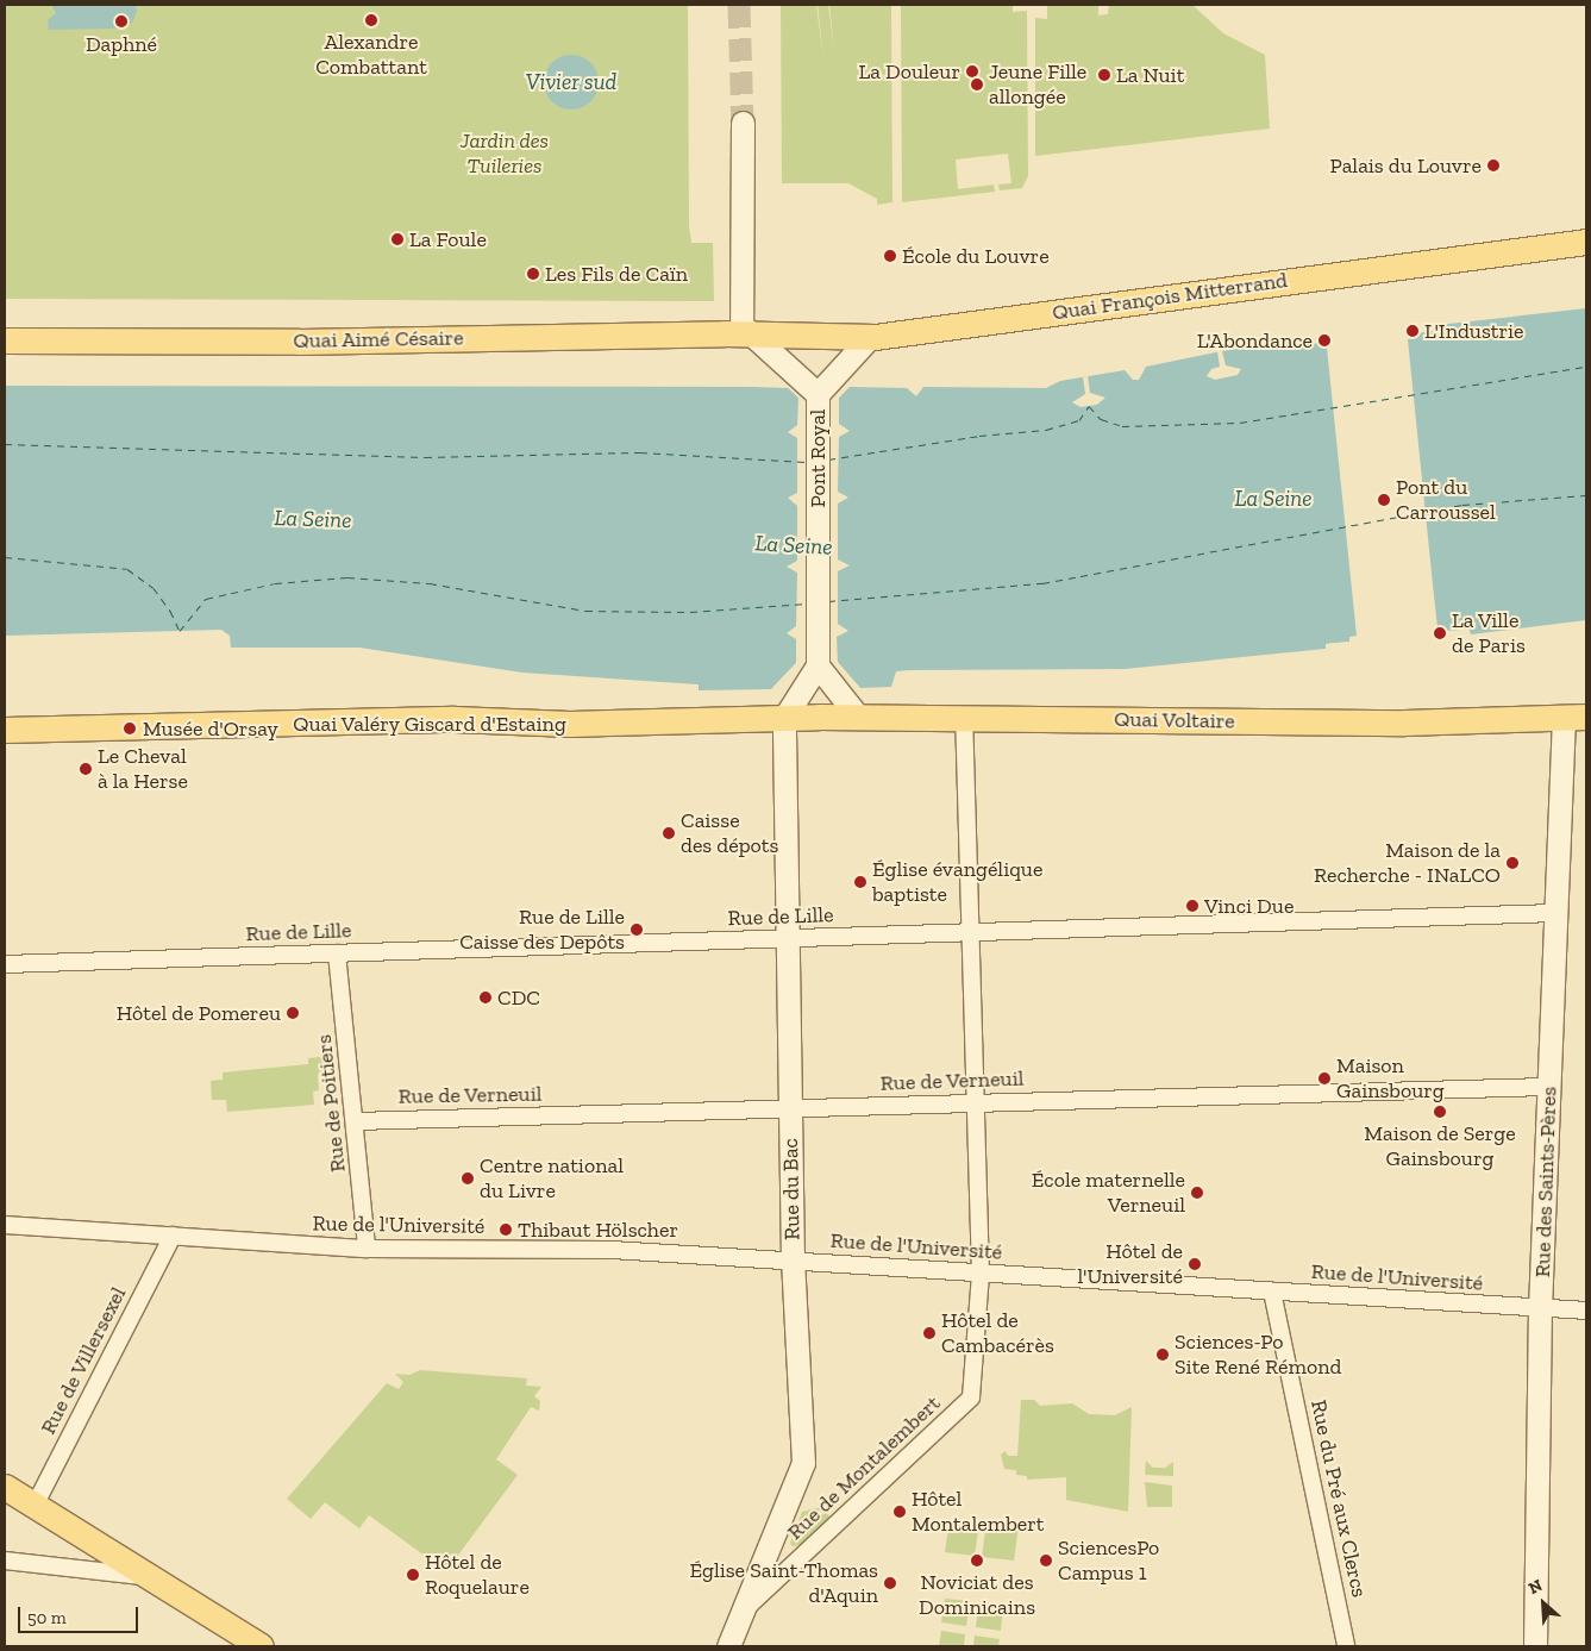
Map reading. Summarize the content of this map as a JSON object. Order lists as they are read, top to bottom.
{
  "streets": {
    "main road": [
      "Quai François Mitterrand",
      "Quai Aimé Césaire",
      "Pont Royal",
      "Quai Voltaire",
      "Quai Valéry Giscard d'Estaing",
      "Rue des Saints-Pères",
      "Rue du Bac"
    ],
    "street": [
      "Rue de Lille",
      "Rue de Verneuil",
      "Rue de Poitiers",
      "Rue de l'Université",
      "Rue de Villersexel",
      "Rue de Montalembert",
      "Rue du Pré aux Clercs"
    ]
  },
  "crossings": [
    ["Quai François Mitterrand", "Quai Aimé Césaire"],
    ["Quai François Mitterrand", "Pont Royal"],
    ["Quai Aimé Césaire", "Pont Royal"],
    ["Quai Voltaire", "Quai Valéry Giscard d'Estaing"],
    ["Quai Voltaire", "Rue des Saints-Pères"],
    ["Quai Voltaire", "Rue du Bac"],
    ["Quai Valéry Giscard d'Estaing", "Rue du Bac"],
    ["Rue de Lille", "Rue de Poitiers"],
    ["Rue de Lille", "Rue des Saints-Pères"],
    ["Rue de Lille", "Rue du Bac"],
    ["Rue de Verneuil", "Rue de Poitiers"],
    ["Rue de Verneuil", "Rue des Saints-Pères"],
    ["Rue de Verneuil", "Rue du Bac"],
    ["Rue de Poitiers", "Rue de l'Université"],
    ["Rue des Saints-Pères", "Rue de l'Université"],
    ["Rue du Bac", "Rue de l'Université"],
    ["Rue du Bac", "Rue de Montalembert"],
    ["Rue de l'Université", "Rue de Villersexel"],
    ["Rue de l'Université", "Rue de Montalembert"],
    ["Rue de l'Université", "Rue du Pré aux Clercs"]
  ],
  "water": ["Vivier sud", "La Seine"],
  "parks": ["Jardin des Tuileries"],
  "places": [
    "Alexandre Combattant",
    "Daphné",
    "La Douleur",
    "La Nuit",
    "Jeune Fille allongée",
    "Palais du Louvre",
    "La Foule",
    "École du Louvre",
    "Les Fils de Caïn",
    "L'Industrie",
    "L'Abondance",
    "Pont du Carroussel",
    "La Ville de Paris",
    "Musée d'Orsay",
    "Le Cheval à la Herse",
    "Caisse des dépots",
    "Maison de la Recherche - INaLCO",
    "Église évangélique baptiste",
    "Vinci Due",
    "Rue de Lille Caisse des Depôts",
    "CDC",
    "Hôtel de Pomereu",
    "Maison Gainsbourg",
    "Maison de Serge Gainsbourg",
    "Centre national du Livre",
    "École maternelle Verneuil",
    "Thibaut Hölscher",
    "Hôtel de l'Université",
    "Hôtel de Cambacérès",
    "Sciences-Po Site René Rémond",
    "Hôtel Montalembert",
    "Noviciat des Dominicains",
    "SciencesPo Campus 1",
    "Hôtel de Roquelaure",
    "Église Saint-Thomas d'Aquin"
  ],
  "scale_bar": "50 m",
  "north": "top left"
}
